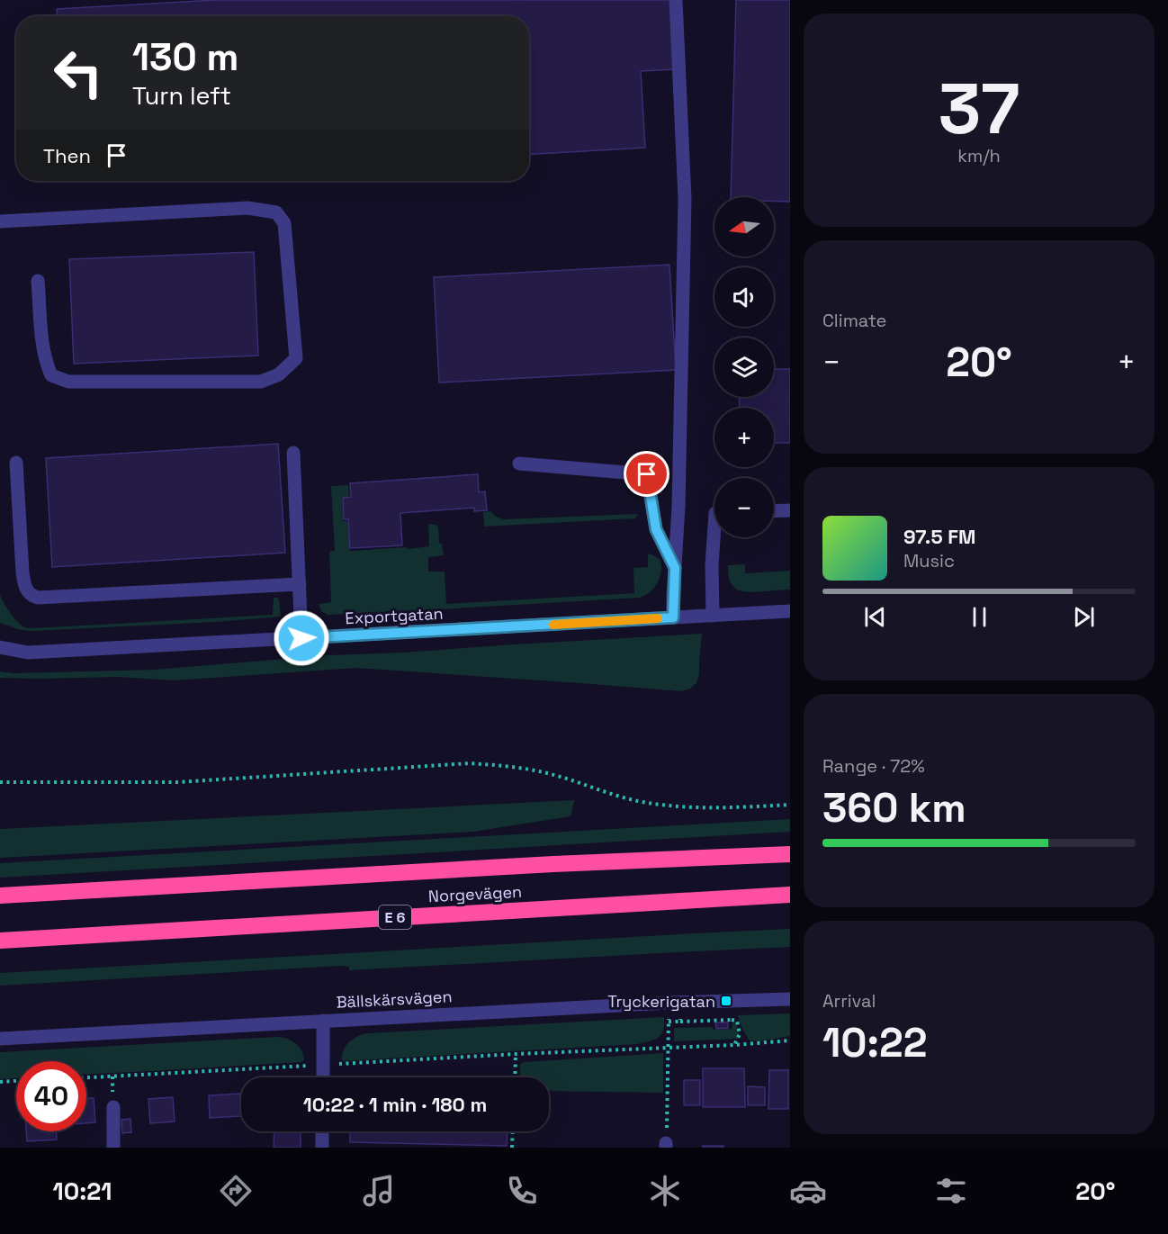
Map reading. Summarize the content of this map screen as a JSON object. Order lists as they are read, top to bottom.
{
  "streets": {
    "highway": ["Norgevägen", "E 6"],
    "street": ["Exportgatan", "Bällskärsvägen"]
  },
  "places": {
    "transit": ["Tryckerigatan"]
  },
  "north": "left",
  "page": {
    "tile": [
      ["37", "km/h"],
      "Climate",
      ["Range · 72%", "360 km"],
      ["Arrival", "10:22"]
    ],
    "turn": ["130 m", "Turn left"],
    "then": "Then",
    "map_buttons": ["+", "−"],
    "heat": ["−", "20°", "+"],
    "song": ["97.5 FM", "Music"],
    "limit": "40",
    "trip": "10:22 · 1 min · 180 m",
    "tabs": ["10:21", "20°"]
  }
}
